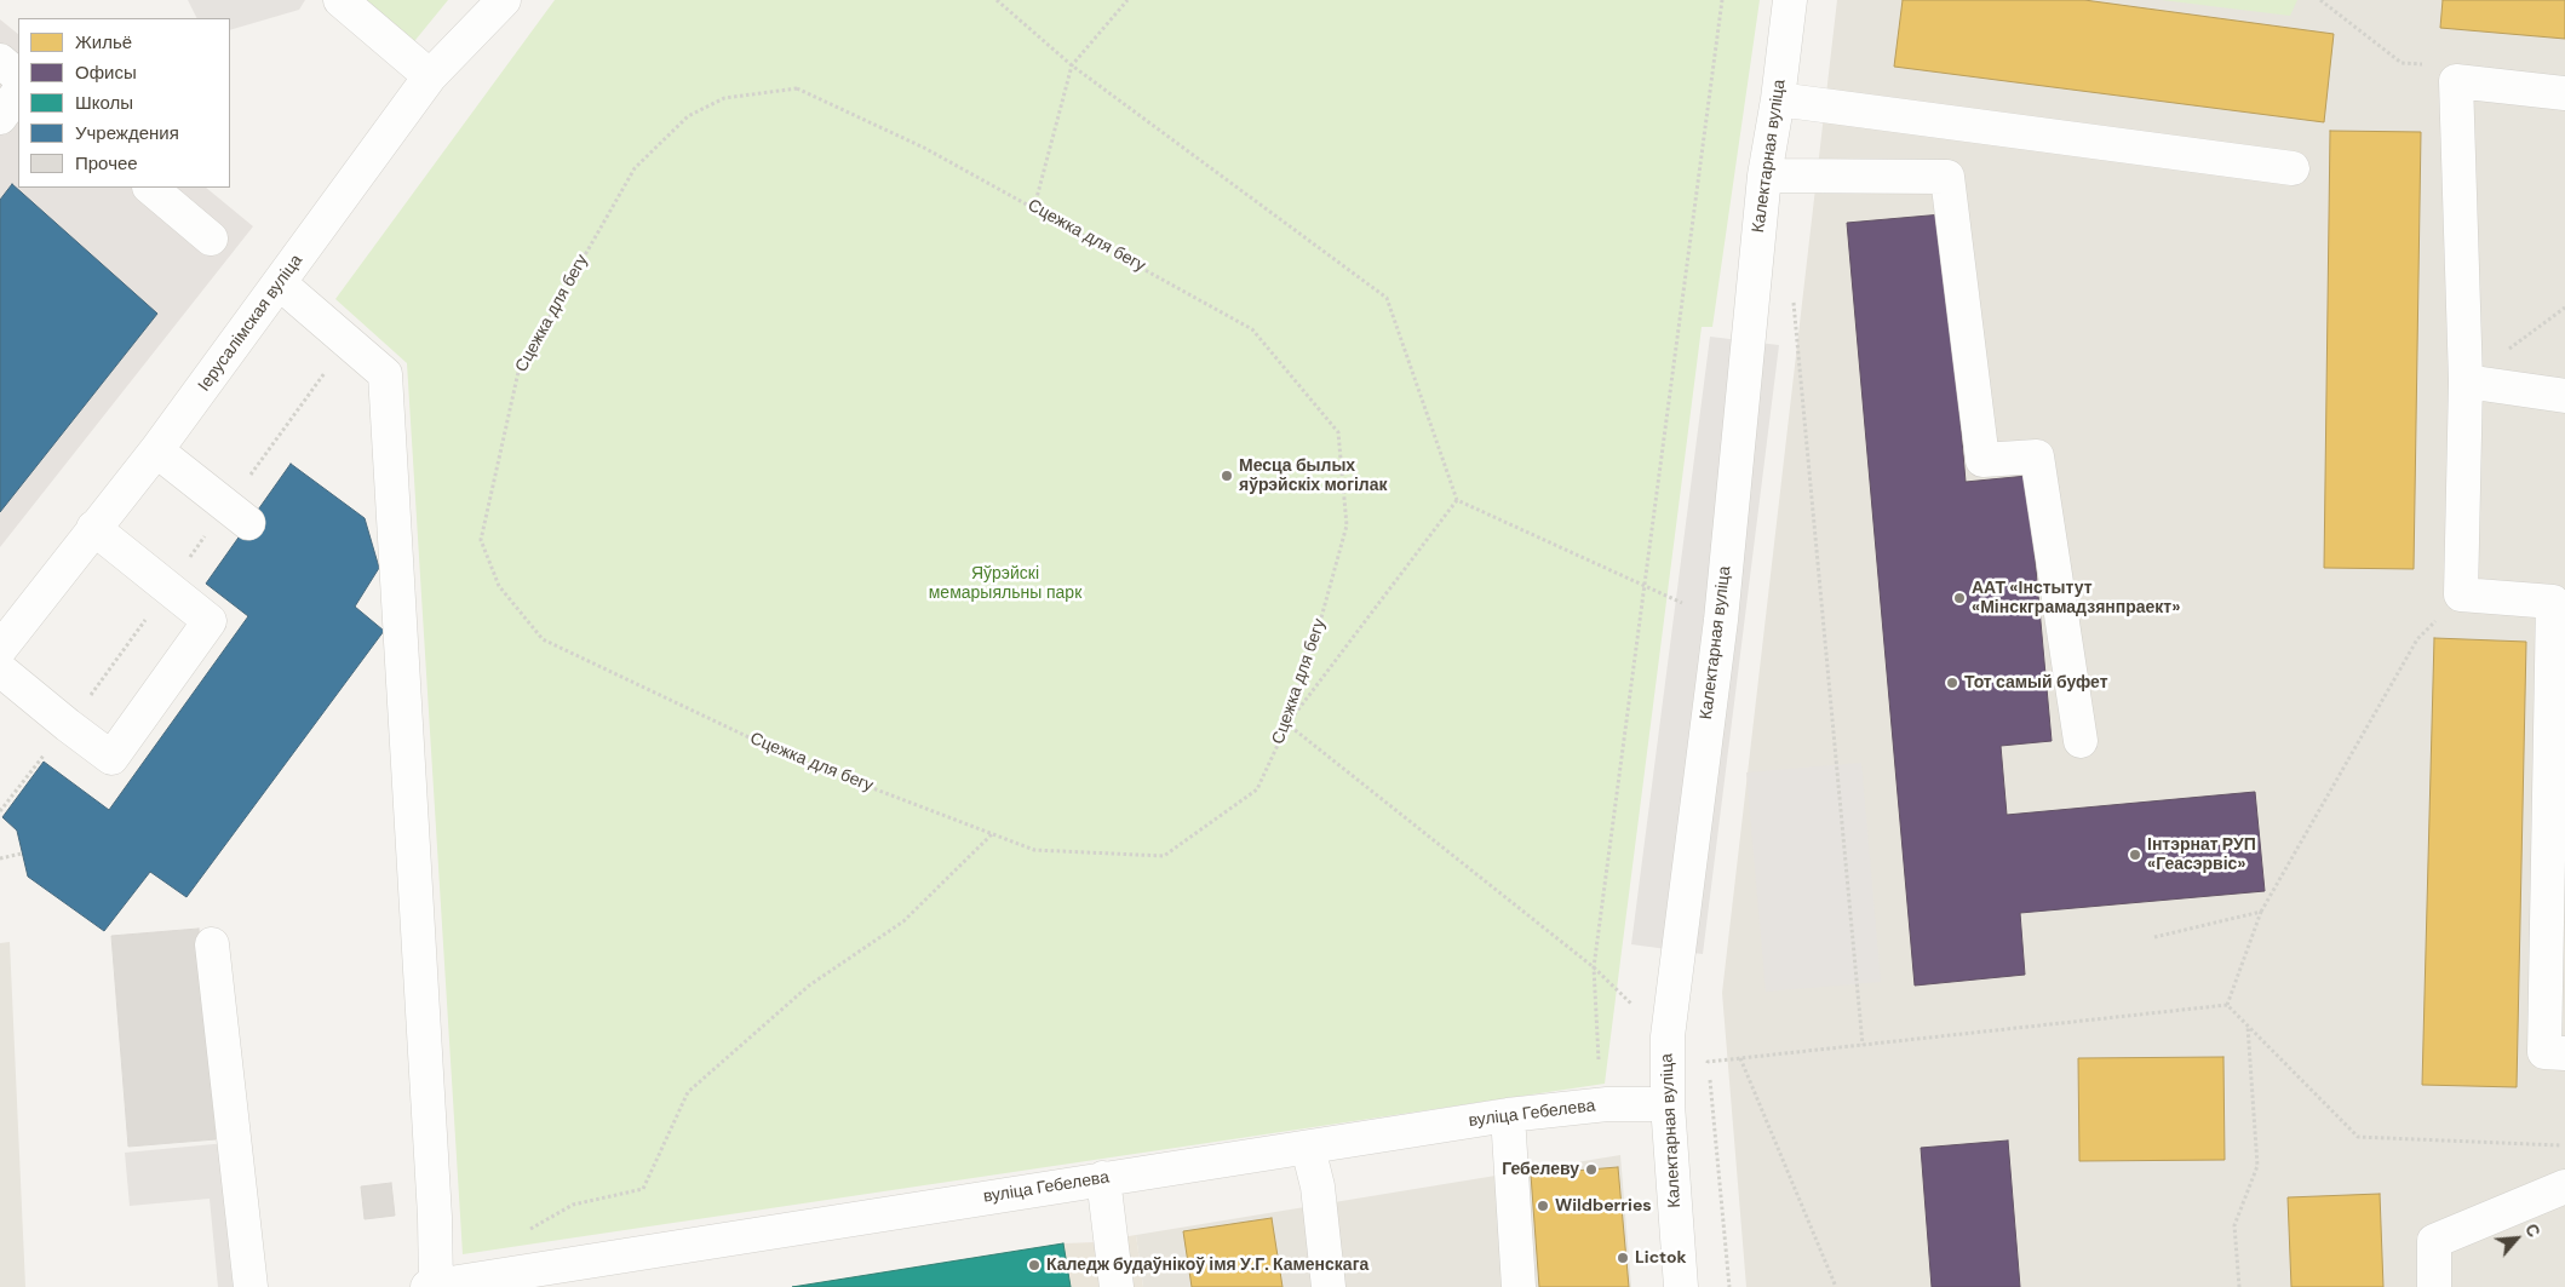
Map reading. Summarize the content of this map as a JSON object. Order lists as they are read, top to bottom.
{
  "streets": {
    "street": ["Калектарная вуліца", "Іерусалімская вуліца", "вуліца Гебелева"],
    "path": ["Сцежка для бегу"]
  },
  "crossings": [
    ["Калектарная вуліца", "вуліца Гебелева"]
  ],
  "parks": ["Яўрэйскі мемарыяльны парк"],
  "places": [
    "Месца былых яўрэйскіх могілак",
    "ААТ «Інстытут «Мінскграмадзянпраект»",
    "Тот самый буфет",
    "Інтэрнат РУП «Геасэрвіс»",
    "Гебелеву",
    "Wildberries",
    "Lictok",
    "Каледж будаўнікоў імя У.Г. Каменскага"
  ],
  "legend": [
    "Жильё",
    "Офисы",
    "Школы",
    "Учреждения",
    "Прочее"
  ],
  "north": "top right"
}
